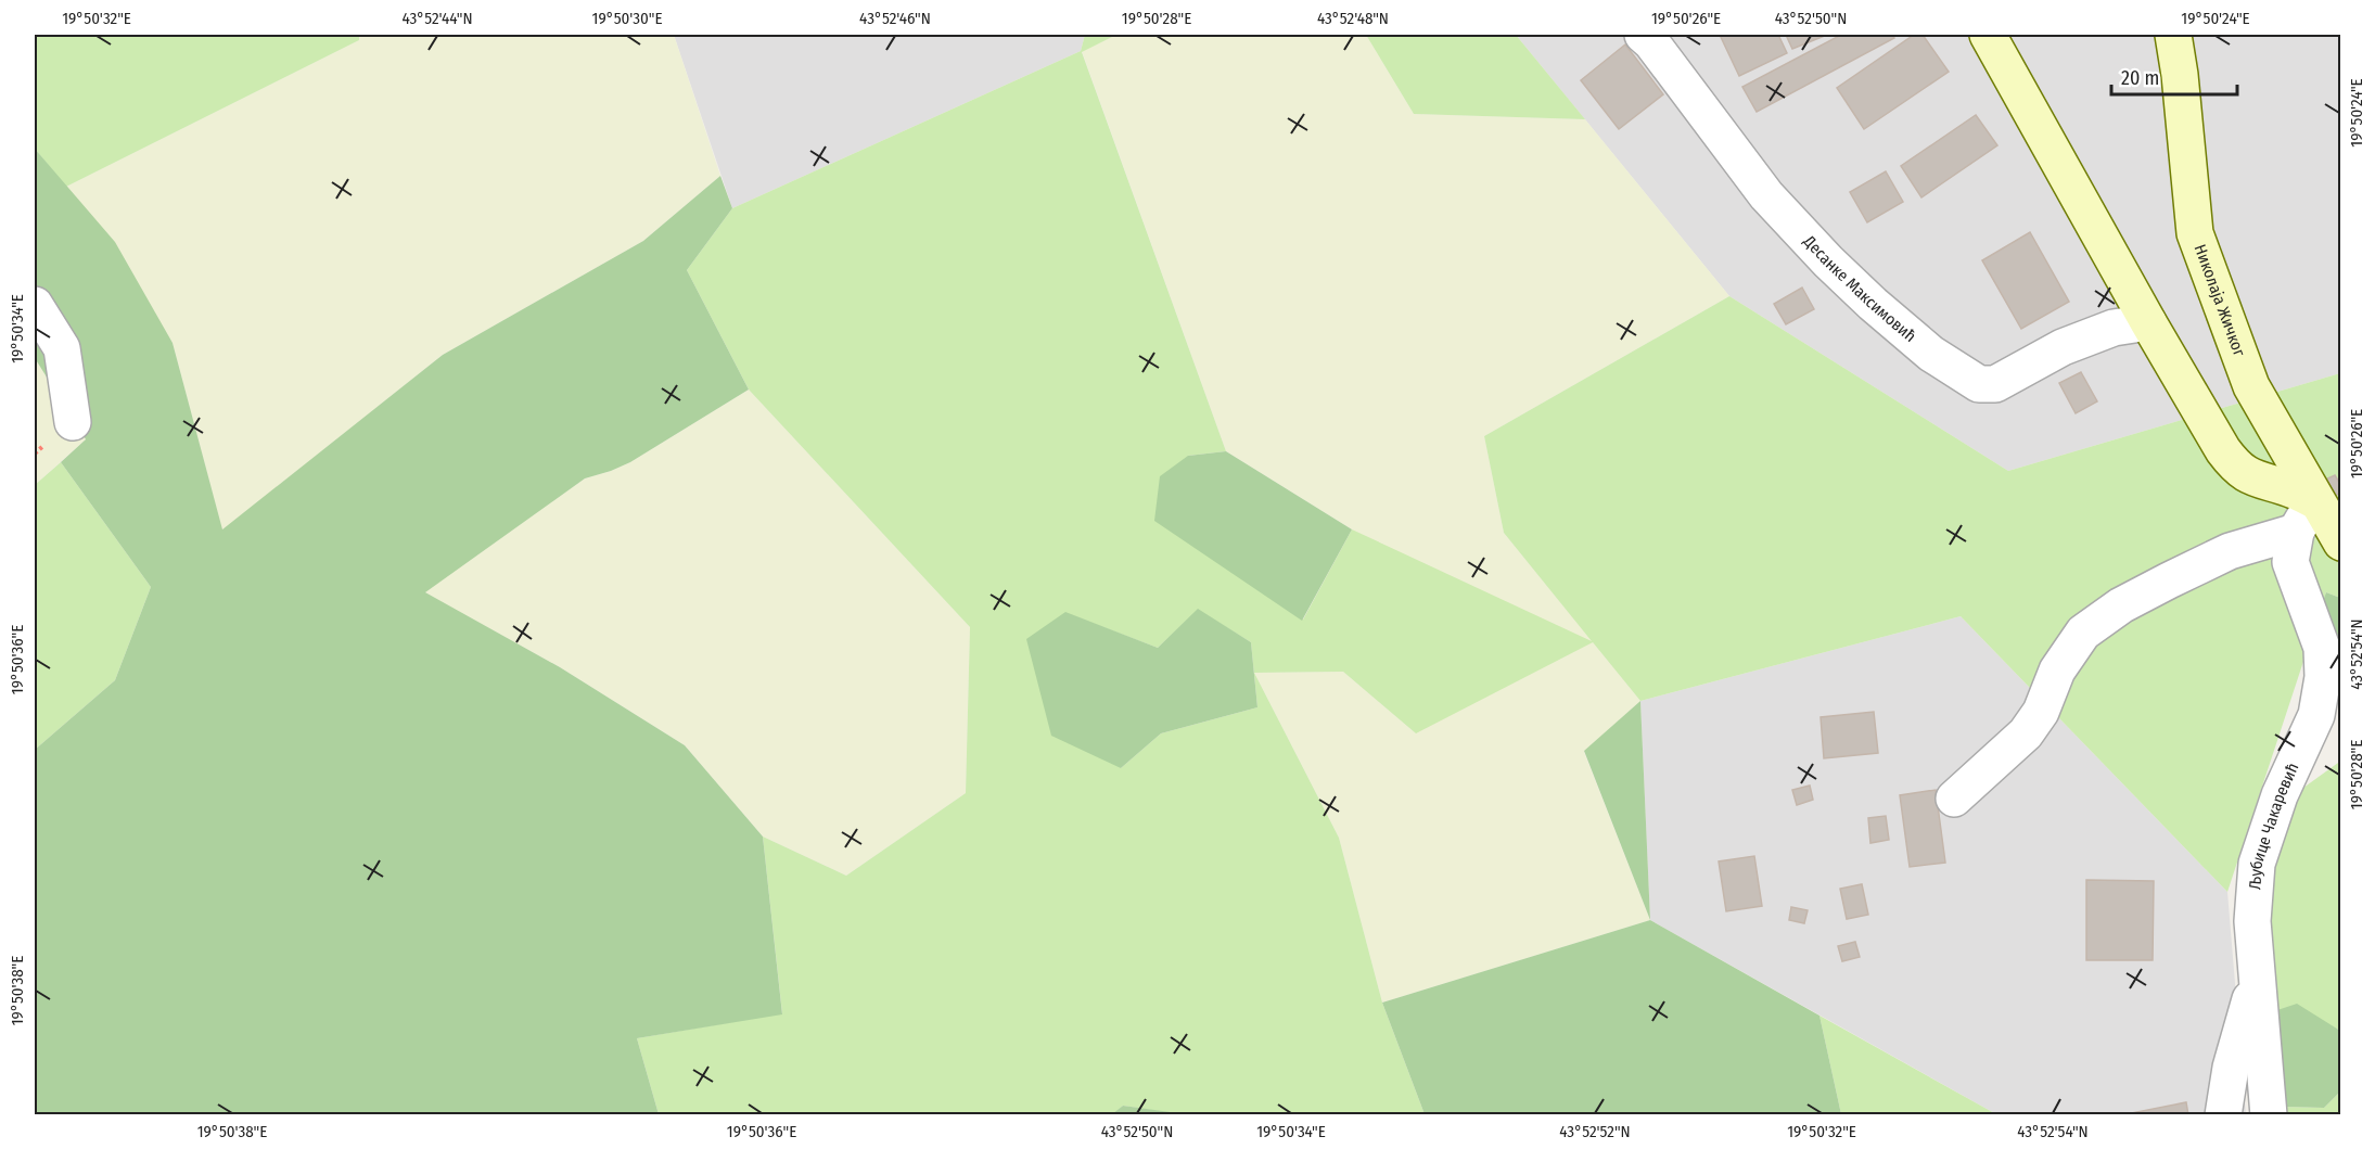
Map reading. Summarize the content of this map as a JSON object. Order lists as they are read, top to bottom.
{
  "streets": {
    "street": ["Десанке Максимовић", "Николаја Жичког", "Љубице Чакаревић"]
  },
  "crossings": [
    ["Николаја Жичког", "Љубице Чакаревић"]
  ],
  "scale_bar": "20 m",
  "coordinates": [
    "19°50'32\"E",
    "43°52'44\"N",
    "19°50'30\"E",
    "43°52'46\"N",
    "19°50'28\"E",
    "43°52'48\"N",
    "19°50'26\"E",
    "43°52'50\"N",
    "19°50'24\"E",
    "19°50'34\"E",
    "43°52'54\"N",
    "19°50'36\"E",
    "19°50'38\"E",
    "43°52'52\"N"
  ]
}
